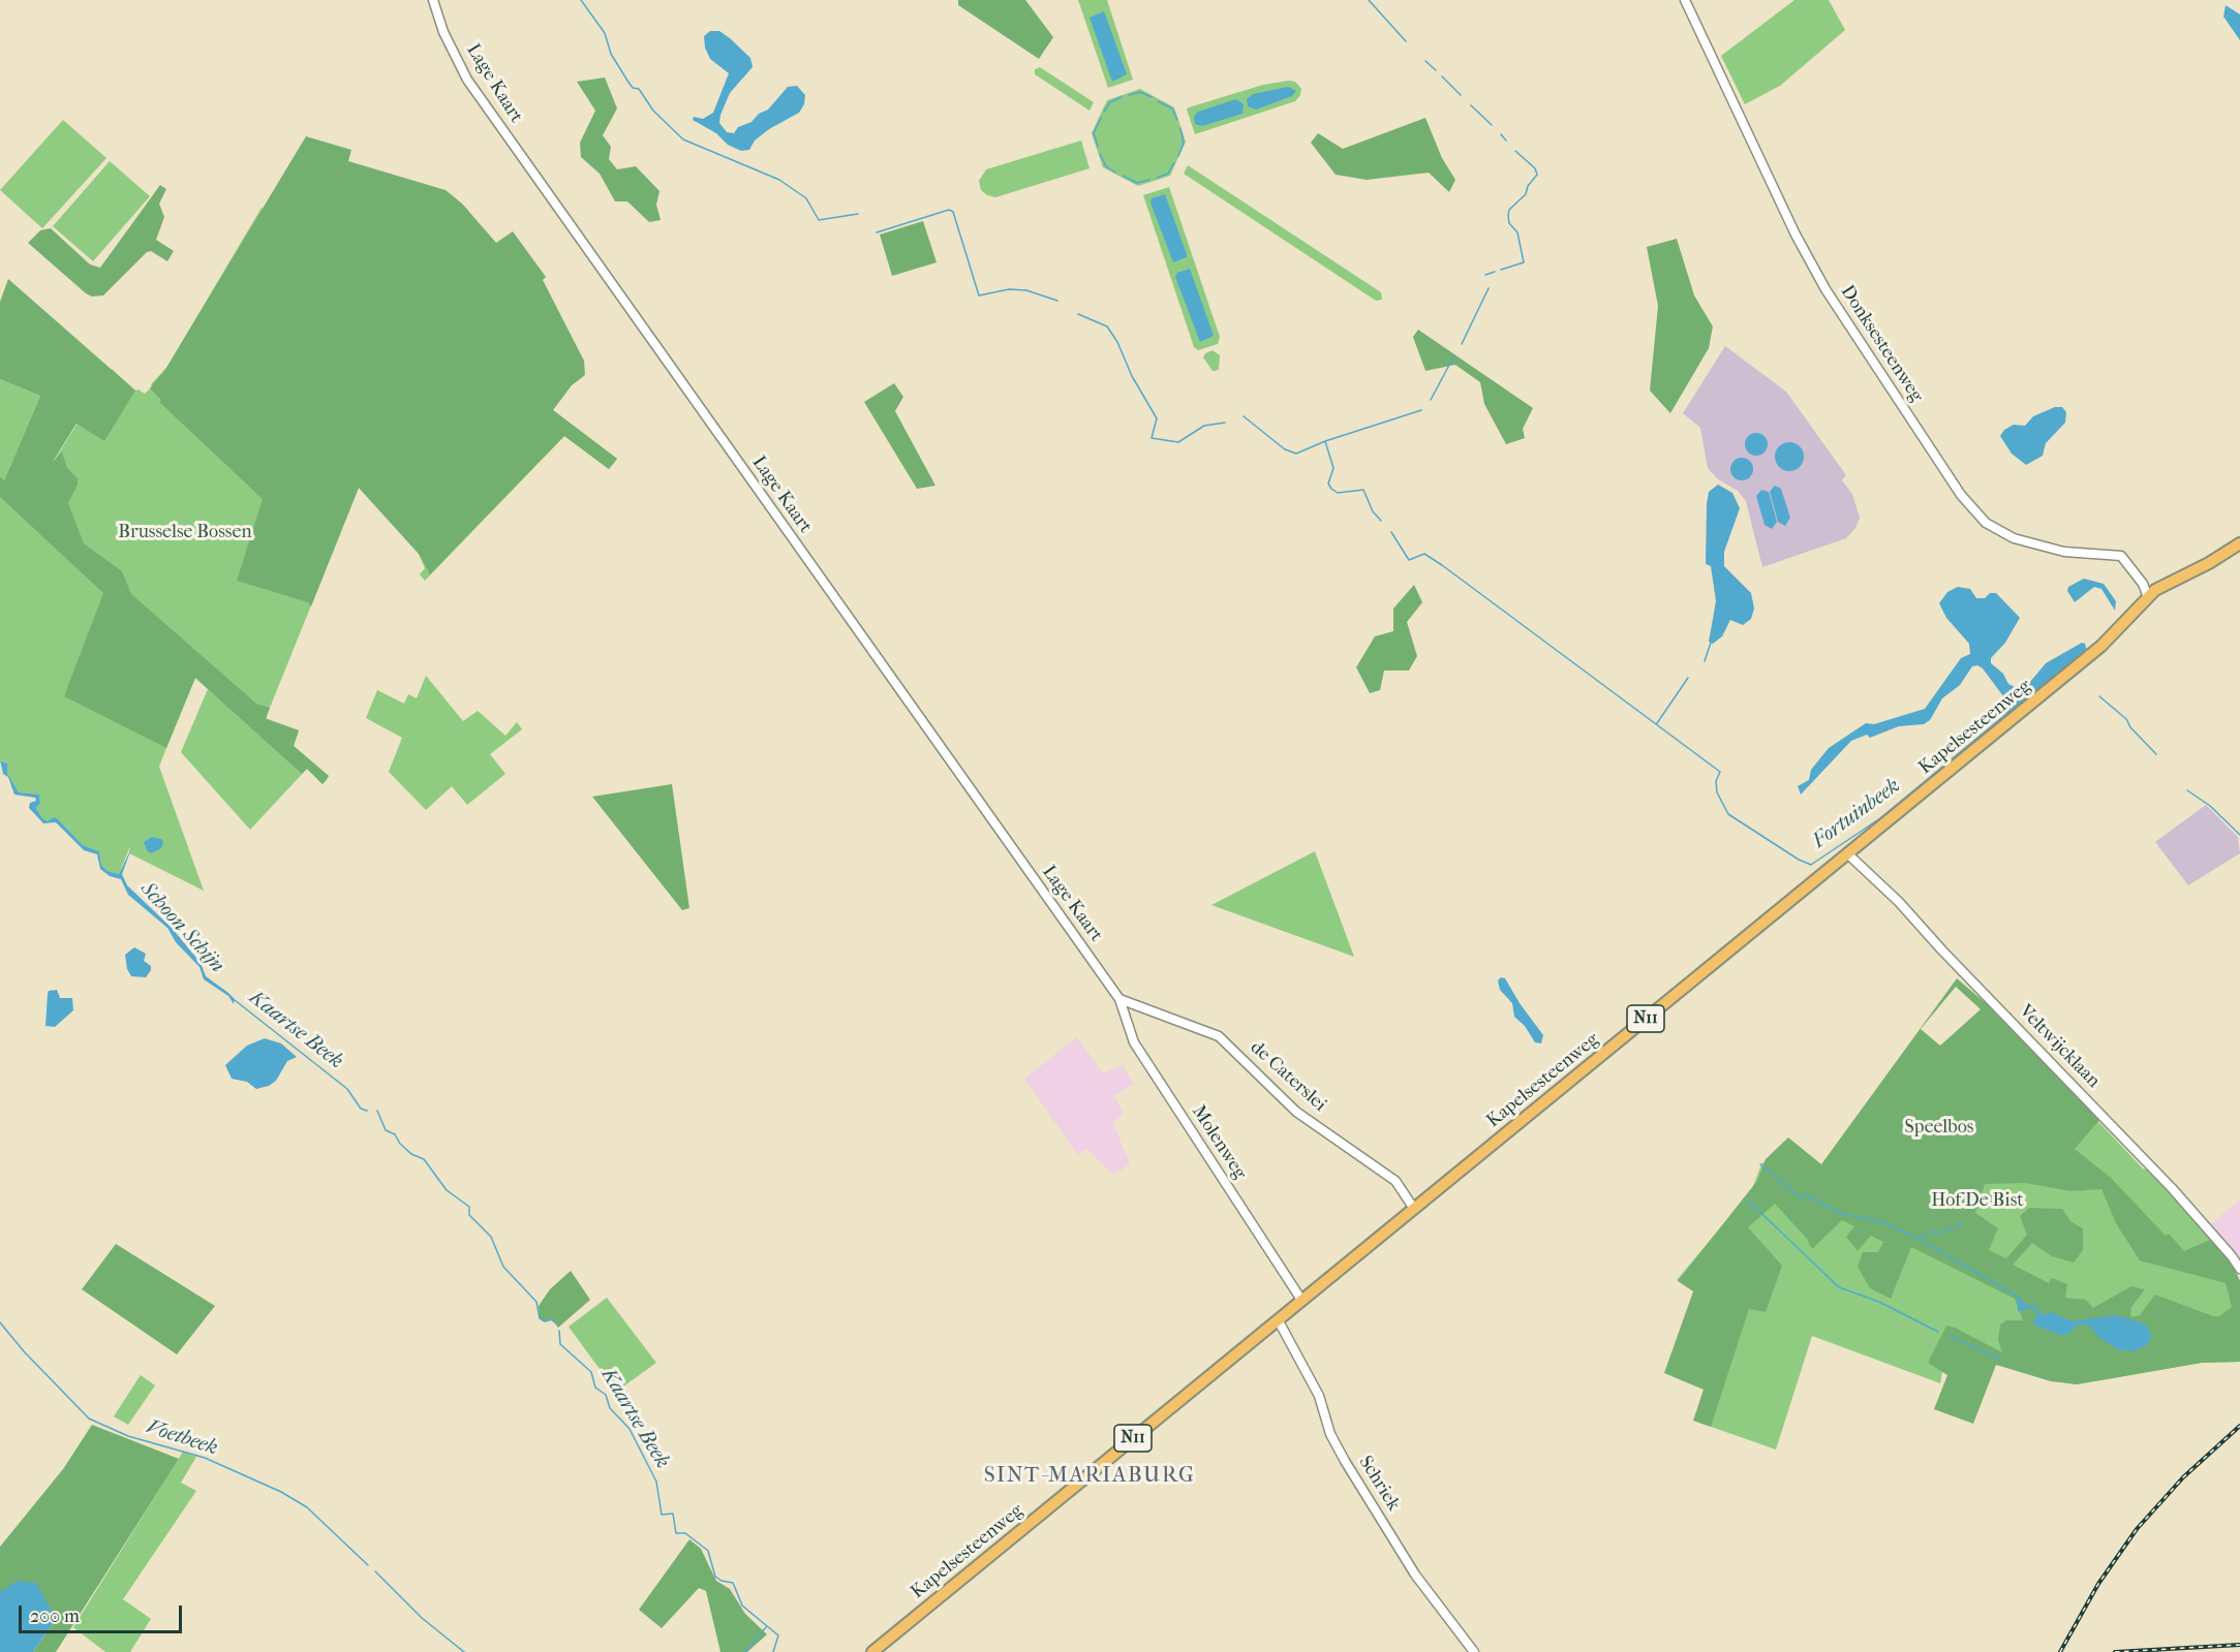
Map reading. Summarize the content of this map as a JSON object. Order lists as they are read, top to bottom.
{
  "streets": {
    "main road": ["Kapelsesteenweg", "N11"],
    "street": [
      "Lage Kaart",
      "Donksesteenweg",
      "Veltwijcklaan",
      "de Caterslei",
      "Molenweg",
      "Schriek"
    ]
  },
  "crossings": [
    ["Lage Kaart", "de Caterslei"],
    ["Lage Kaart", "Molenweg"],
    ["Donksesteenweg", "Kapelsesteenweg"],
    ["Kapelsesteenweg", "Veltwijcklaan"],
    ["Kapelsesteenweg", "de Caterslei"],
    ["Kapelsesteenweg", "Molenweg"],
    ["Kapelsesteenweg", "Schriek"],
    ["de Caterslei", "Molenweg"]
  ],
  "districts": ["SINT-MARIABURG"],
  "water": [
    "Fortuinbeek",
    "Schoon Schijn",
    "Kaartse Beek",
    "Voetbeek"
  ],
  "parks": ["Brusselse Bossen", "Speelbos", "Hof De Bist"],
  "scale_bar": "200 m"
}
